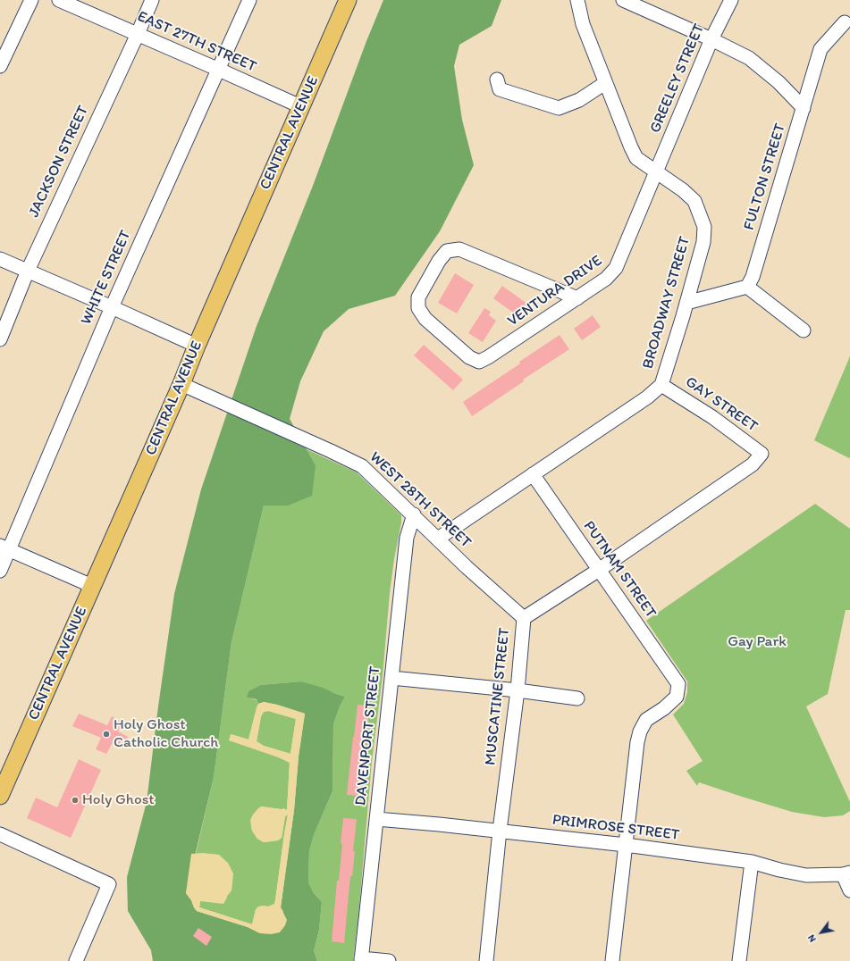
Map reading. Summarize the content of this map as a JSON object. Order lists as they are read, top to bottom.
{
  "streets": {
    "main road": ["CENTRAL AVENUE"],
    "street": [
      "EAST 27TH STREET",
      "GREELEY STREET",
      "JACKSON STREET",
      "FULTON STREET",
      "WHITE STREET",
      "VENTURA DRIVE",
      "BROADWAY STREET",
      "GAY STREET",
      "WEST 28TH STREET",
      "PUTNAM STREET",
      "MUSCATINE STREET",
      "DAVENPORT STREET",
      "PRIMROSE STREET"
    ]
  },
  "crossings": [
    ["EAST 27TH STREET", "CENTRAL AVENUE"],
    ["EAST 27TH STREET", "JACKSON STREET"],
    ["EAST 27TH STREET", "WHITE STREET"],
    ["GREELEY STREET", "VENTURA DRIVE"],
    ["GREELEY STREET", "BROADWAY STREET"],
    ["CENTRAL AVENUE", "WEST 28TH STREET"],
    ["VENTURA DRIVE", "BROADWAY STREET"],
    ["BROADWAY STREET", "GAY STREET"],
    ["BROADWAY STREET", "WEST 28TH STREET"],
    ["BROADWAY STREET", "PUTNAM STREET"],
    ["GAY STREET", "MUSCATINE STREET"],
    ["WEST 28TH STREET", "MUSCATINE STREET"],
    ["WEST 28TH STREET", "DAVENPORT STREET"],
    ["PUTNAM STREET", "MUSCATINE STREET"],
    ["PUTNAM STREET", "PRIMROSE STREET"],
    ["MUSCATINE STREET", "PRIMROSE STREET"],
    ["DAVENPORT STREET", "PRIMROSE STREET"]
  ],
  "parks": ["Gay Park"],
  "places": ["Holy Ghost Catholic Church", "Holy Ghost"],
  "north": "bottom left"
}
